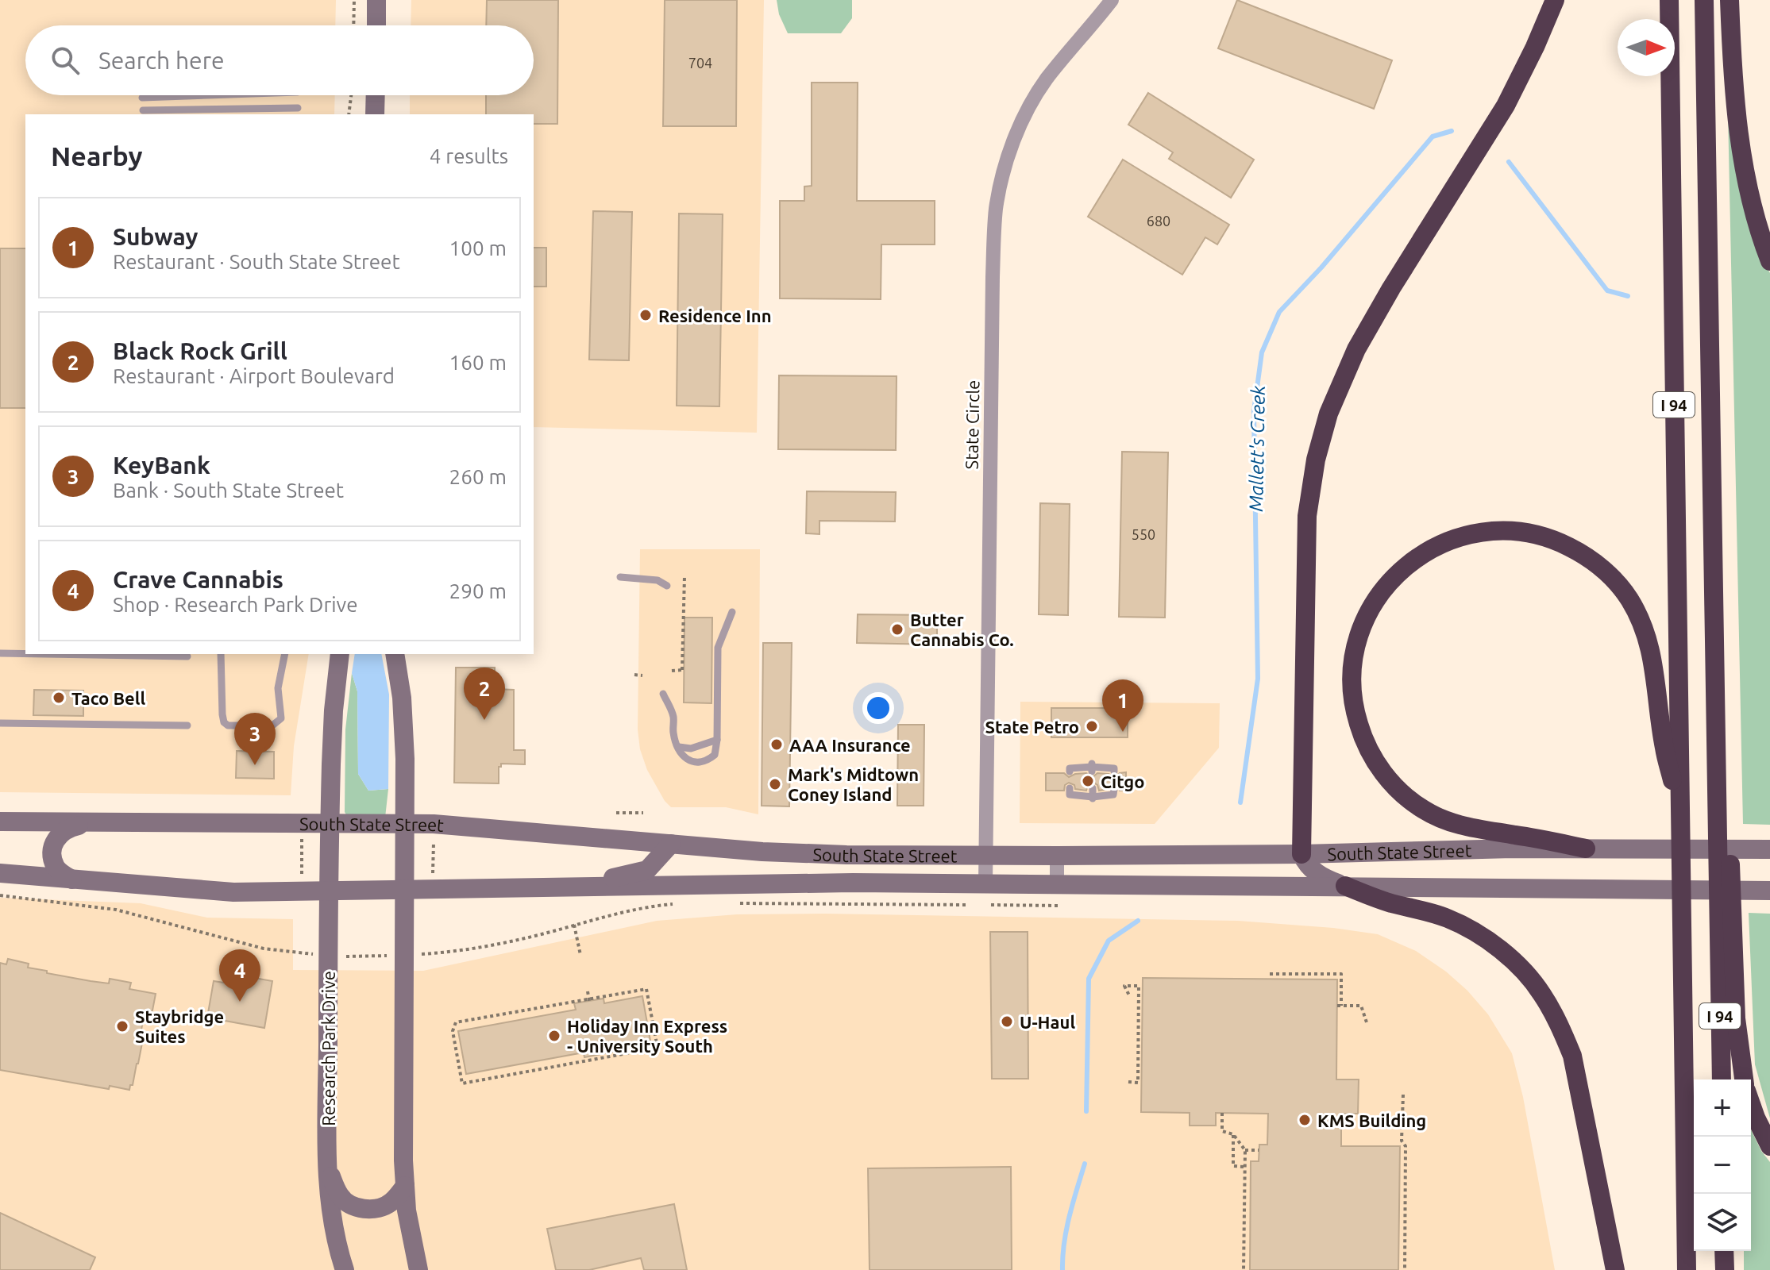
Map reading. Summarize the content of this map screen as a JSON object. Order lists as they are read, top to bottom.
{
  "streets": {
    "highway": ["I 94"],
    "main road": ["South State Street", "Research Park Drive"],
    "street": ["State Circle"]
  },
  "crossings": [
    ["State Circle", "South State Street"],
    ["South State Street", "Research Park Drive"]
  ],
  "water": ["Mallett's Creek"],
  "places": [
    "Residence Inn",
    "Butter Cannabis Co.",
    "Taco Bell",
    "State Petro",
    "AAA Insurance",
    "Citgo",
    "Mark's Midtown Coney Island",
    "U-Haul",
    "Staybridge Suites",
    "Holiday Inn Express - University South",
    "KMS Building"
  ],
  "house_numbers": ["704", "680", "550"],
  "north": "right",
  "page": {
    "search": "Search here",
    "heading": ["Nearby", "4 results"],
    "list": [
      {
        "mark": "1",
        "name": "Subway",
        "note": "Restaurant · South State Street",
        "value": "100 m"
      },
      {
        "mark": "2",
        "name": "Black Rock Grill",
        "note": "Restaurant · Airport Boulevard",
        "value": "160 m"
      },
      {
        "mark": "3",
        "name": "KeyBank",
        "note": "Bank · South State Street",
        "value": "260 m"
      },
      {
        "mark": "4",
        "name": "Crave Cannabis",
        "note": "Shop · Research Park Drive",
        "value": "290 m"
      }
    ],
    "pins": [
      "2",
      "1",
      "3",
      "4"
    ],
    "map_buttons": ["+", "−"]
  }
}
